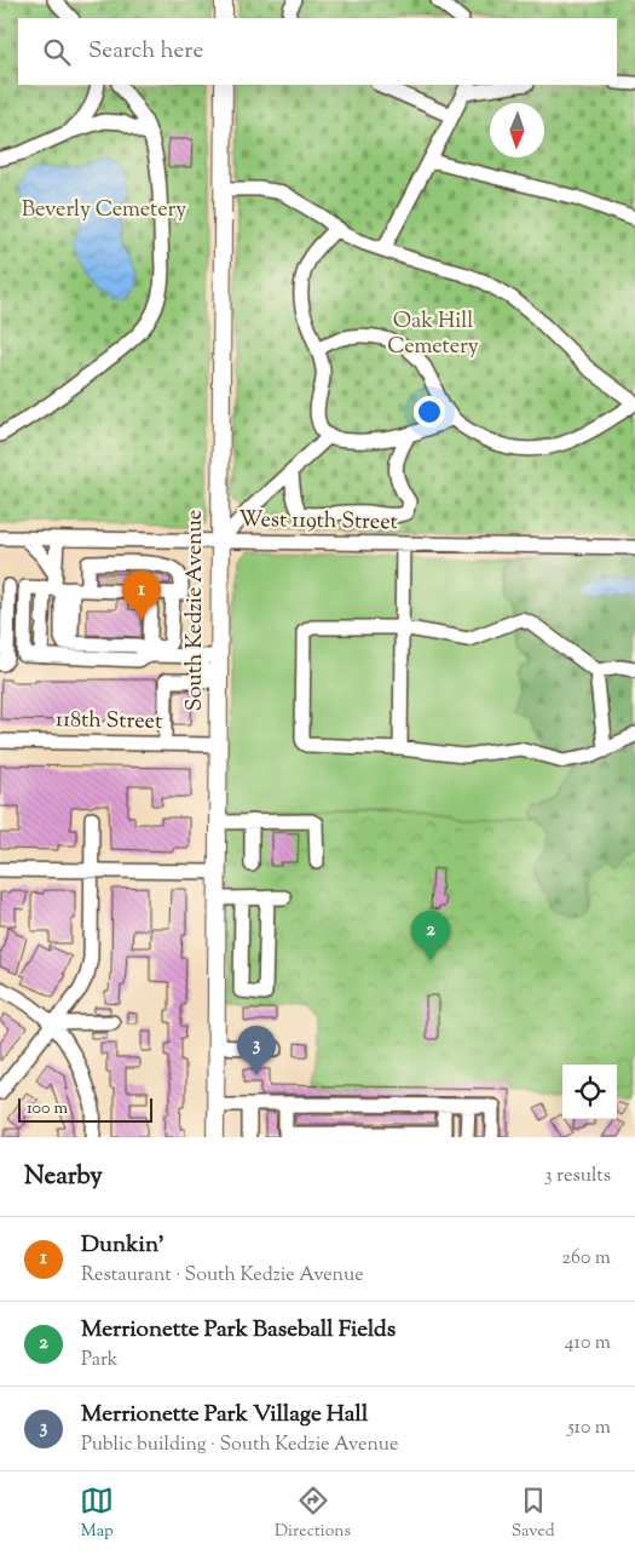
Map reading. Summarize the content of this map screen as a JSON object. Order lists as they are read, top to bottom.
{
  "streets": {
    "main road": ["South Kedzie Avenue"],
    "street": ["West 119th Street", "118th Street"]
  },
  "crossings": [
    ["West 119th Street", "South Kedzie Avenue"],
    ["South Kedzie Avenue", "118th Street"]
  ],
  "parks": ["Beverly Cemetery", "Oak Hill Cemetery"],
  "scale_bar": "100 m",
  "north": "bottom",
  "page": {
    "search": "Search here",
    "pins": ["1", "2", "3"],
    "scale": "100 m",
    "heading": ["Nearby", "3 results"],
    "list": [
      {
        "mark": "1",
        "name": "Dunkin'",
        "note": "Restaurant · South Kedzie Avenue",
        "value": "260 m"
      },
      {
        "mark": "2",
        "name": "Merrionette Park Baseball Fields",
        "note": "Park",
        "value": "410 m"
      },
      {
        "mark": "3",
        "name": "Merrionette Park Village Hall",
        "note": "Public building · South Kedzie Avenue",
        "value": "510 m"
      }
    ],
    "nav": ["Map", "Directions", "Saved"]
  }
}
